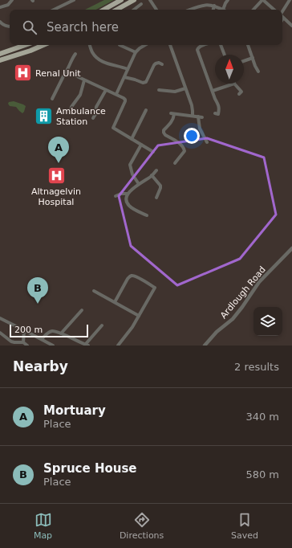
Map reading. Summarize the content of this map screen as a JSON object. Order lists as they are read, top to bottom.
{
  "streets": {
    "street": ["Ardlough Road"]
  },
  "places": {
    "hospital": ["Renal Unit", "Altnagelvin Hospital"],
    "building": ["Ambulance Station"]
  },
  "scale_bar": "200 m",
  "north": "top",
  "page": {
    "search": "Search here",
    "pins": ["A", "B"],
    "scale": "200 m",
    "heading": ["Nearby", "2 results"],
    "list": [
      {
        "mark": "A",
        "name": "Mortuary",
        "note": "Place",
        "value": "340 m"
      },
      {
        "mark": "B",
        "name": "Spruce House",
        "note": "Place",
        "value": "580 m"
      }
    ],
    "nav": ["Map", "Directions", "Saved"]
  }
}
